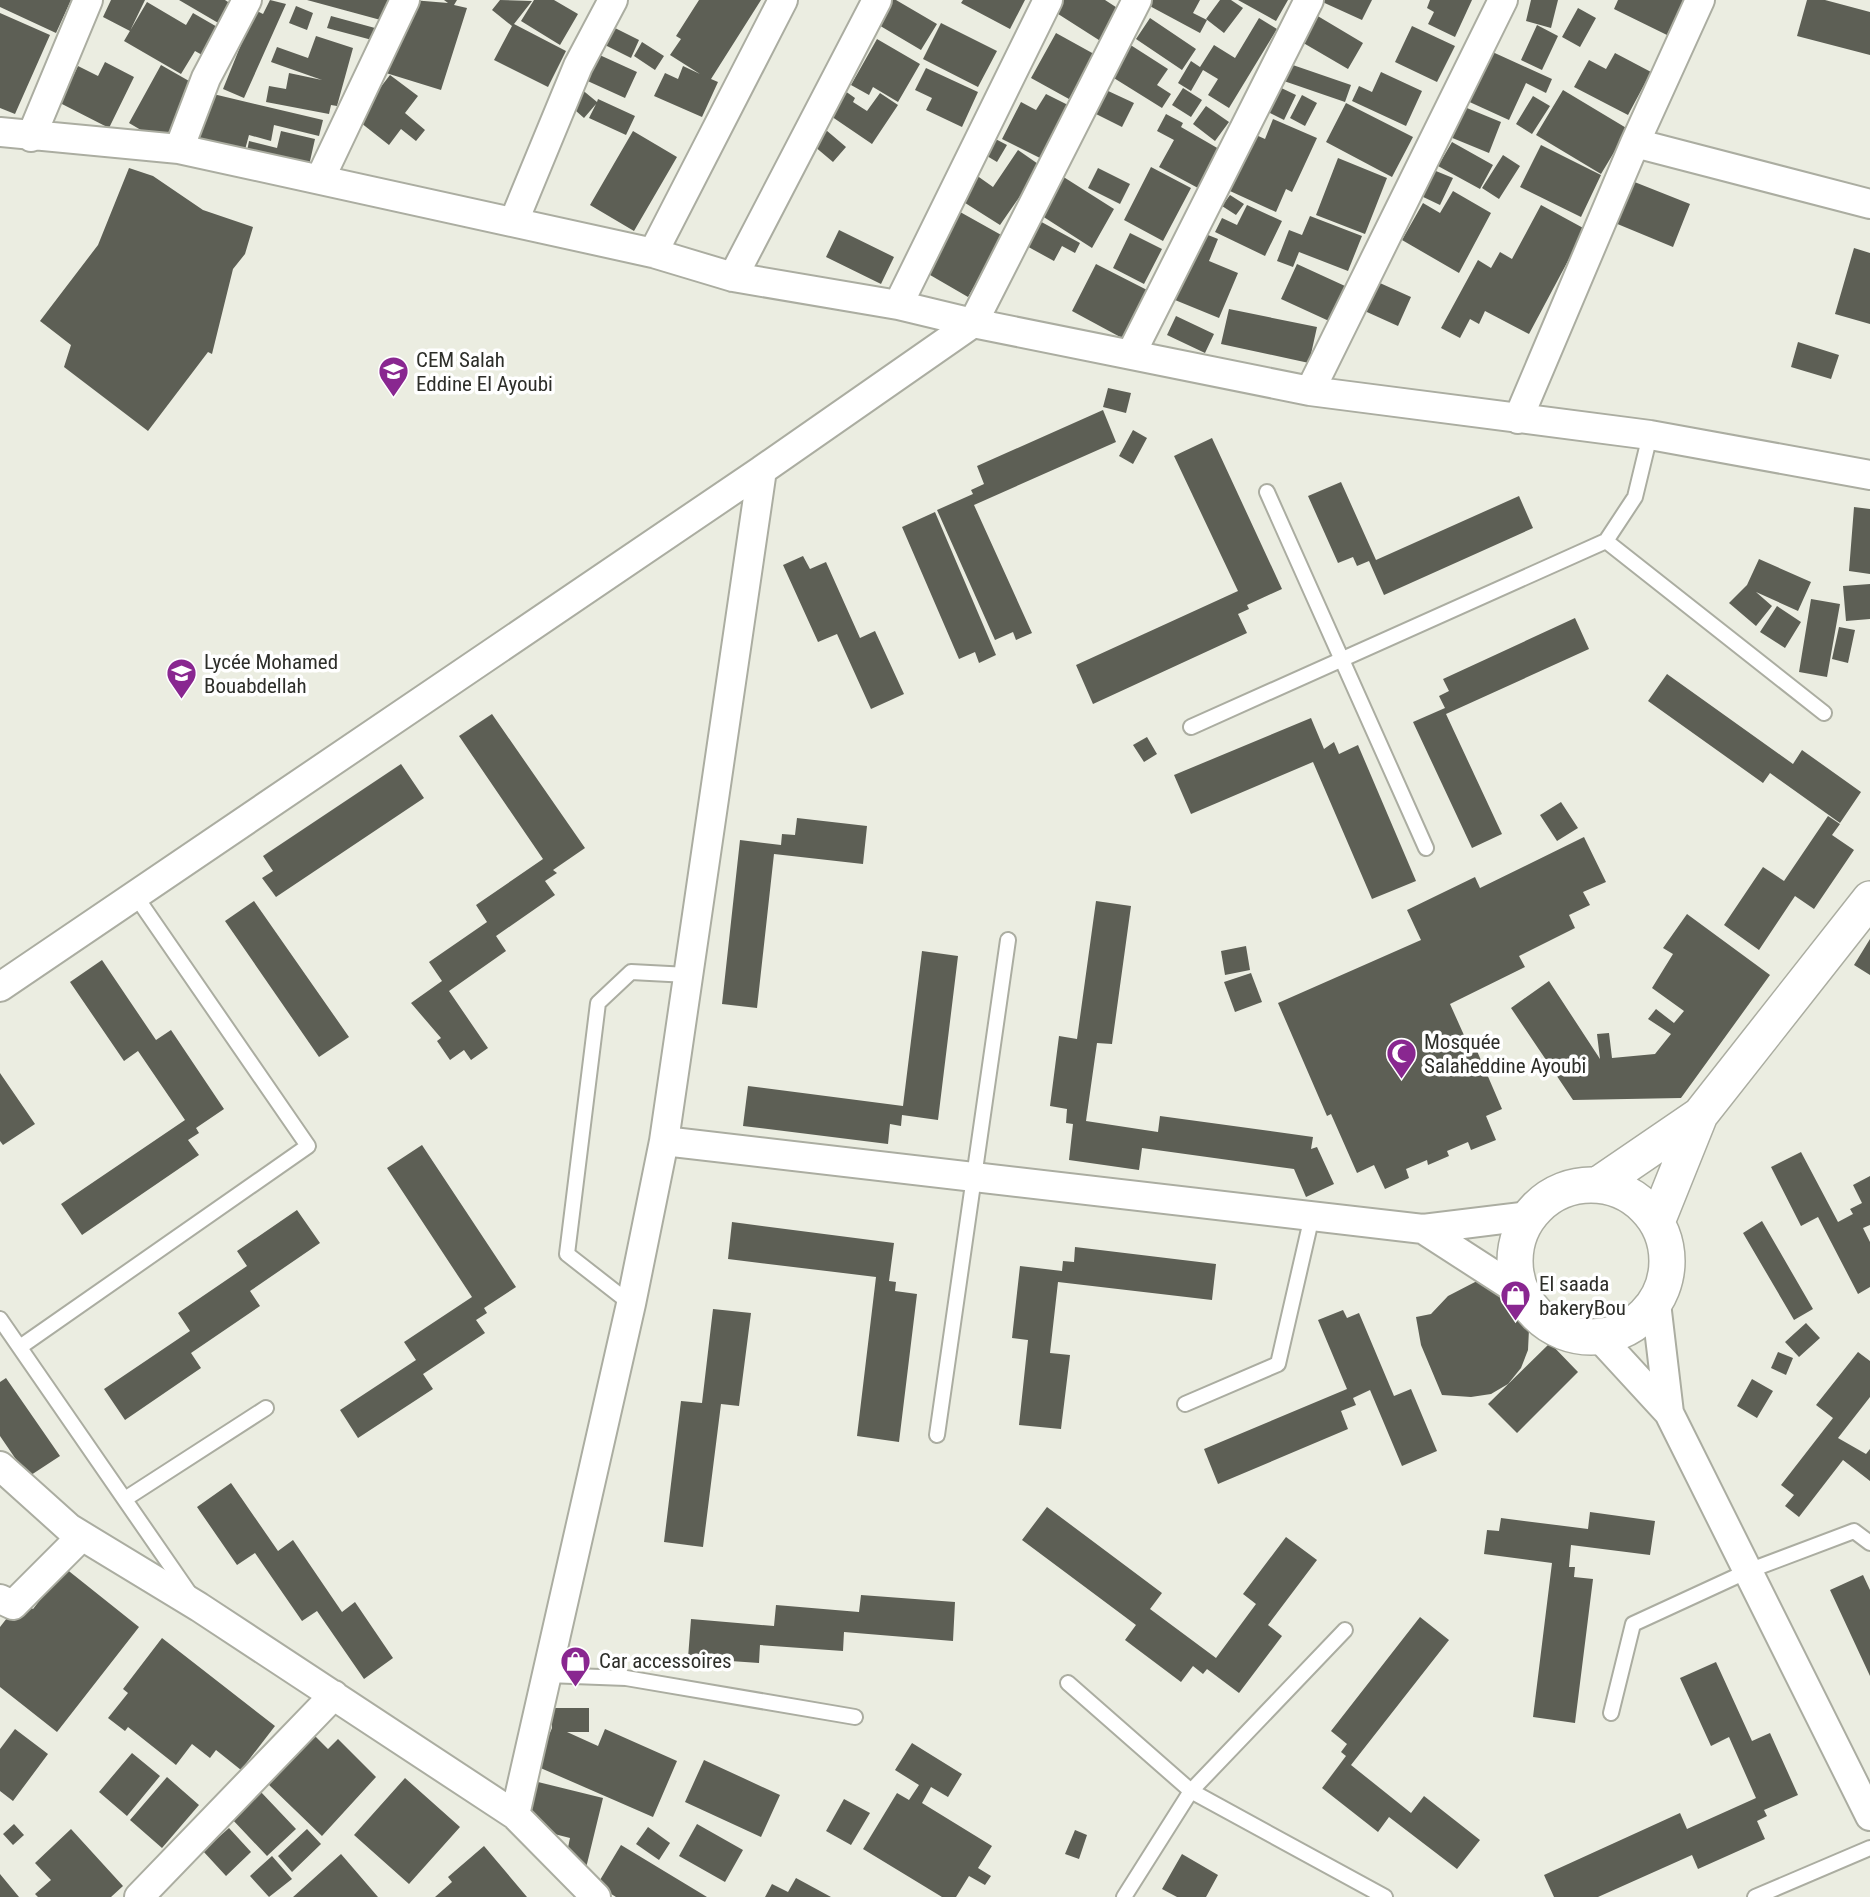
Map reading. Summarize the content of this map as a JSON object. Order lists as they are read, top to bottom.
{
  "places": {
    "school or university": ["CEM Salah Eddine El Ayoubi", "Lycée Mohamed Bouabdellah"],
    "mosque": ["Mosquée Salaheddine Ayoubi"],
    "shop": ["El saada bakeryBou", "Car accessoires"]
  }
}
